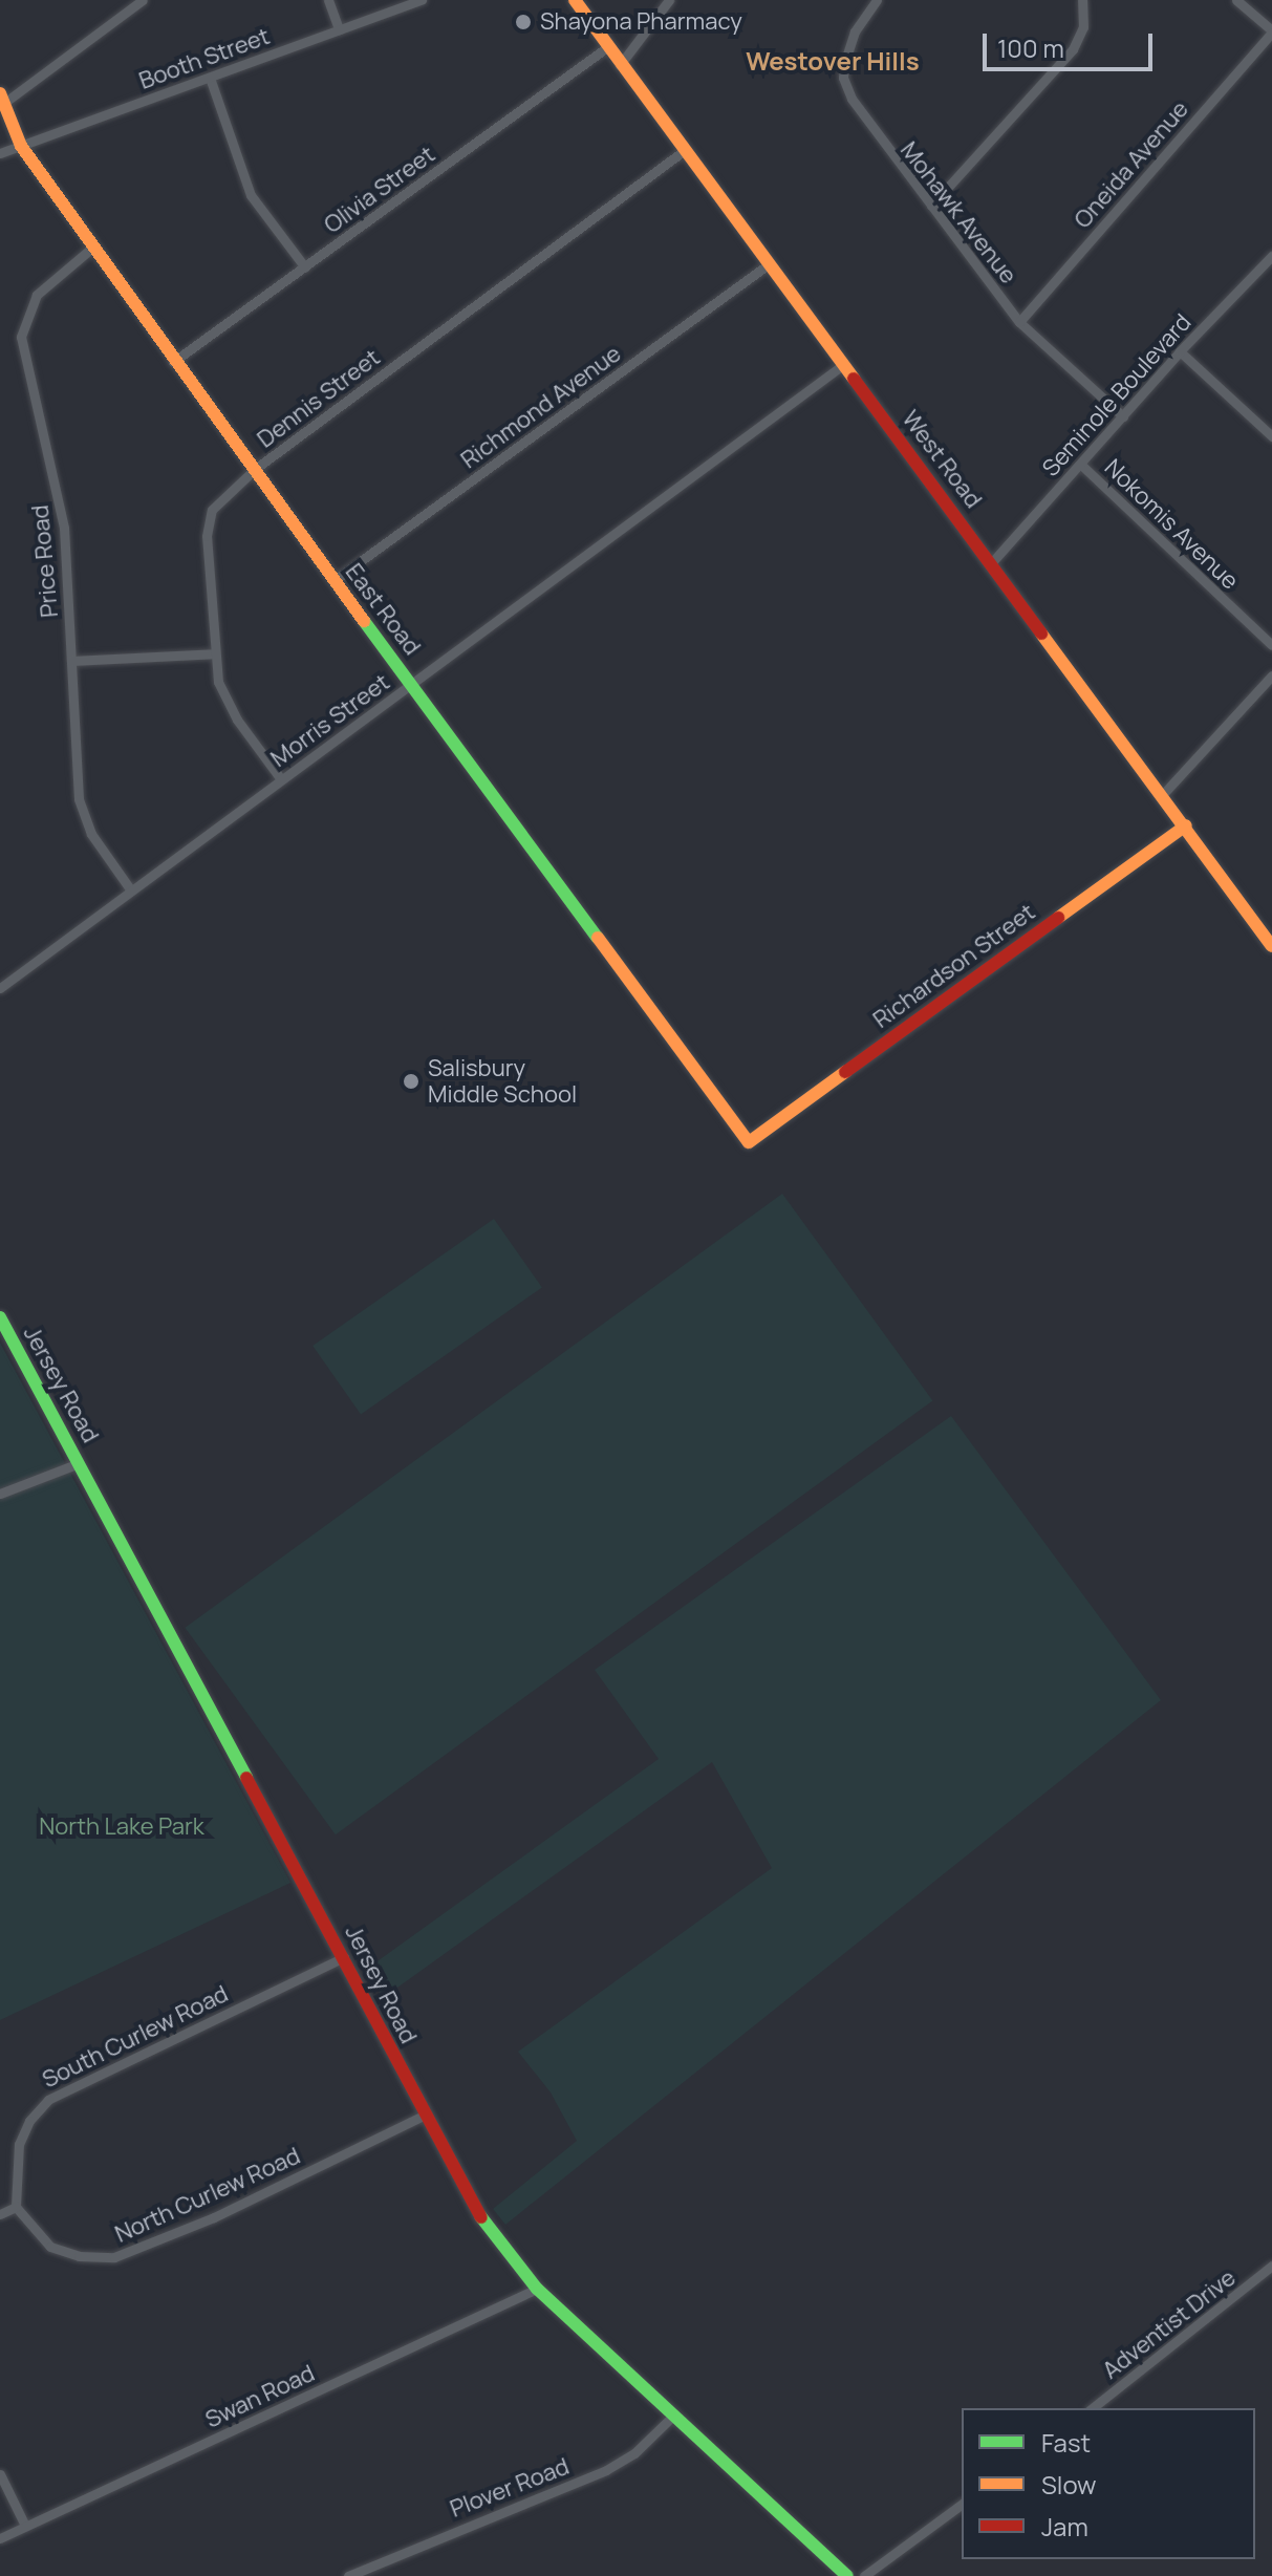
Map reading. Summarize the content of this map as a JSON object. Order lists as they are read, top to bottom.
{
  "streets": {
    "street": [
      "Booth Street",
      "Oneida Avenue",
      "Olivia Street",
      "Mohawk Avenue",
      "Seminole Boulevard",
      "Dennis Street",
      "Richmond Avenue",
      "West Road",
      "Nokomis Avenue",
      "Price Road",
      "East Road",
      "Morris Street",
      "Richardson Street",
      "Jersey Road",
      "South Curlew Road",
      "North Curlew Road",
      "Adventist Drive",
      "Swan Road",
      "Plover Road"
    ]
  },
  "crossings": [
    ["Booth Street", "East Road"],
    ["Oneida Avenue", "Mohawk Avenue"],
    ["Olivia Street", "West Road"],
    ["Olivia Street", "East Road"],
    ["Mohawk Avenue", "Seminole Boulevard"],
    ["Seminole Boulevard", "West Road"],
    ["Seminole Boulevard", "Nokomis Avenue"],
    ["Dennis Street", "West Road"],
    ["Dennis Street", "East Road"],
    ["Dennis Street", "Morris Street"],
    ["Richmond Avenue", "West Road"],
    ["Richmond Avenue", "East Road"],
    ["West Road", "Morris Street"],
    ["West Road", "Richardson Street"],
    ["Price Road", "East Road"],
    ["Price Road", "Morris Street"],
    ["East Road", "Morris Street"],
    ["East Road", "Richardson Street"],
    ["Jersey Road", "South Curlew Road"],
    ["Jersey Road", "North Curlew Road"],
    ["Jersey Road", "Swan Road"],
    ["Jersey Road", "Plover Road"],
    ["South Curlew Road", "North Curlew Road"]
  ],
  "districts": ["Westover Hills"],
  "parks": ["North Lake Park"],
  "places": ["Shayona Pharmacy", "Salisbury Middle School"],
  "legend": ["Fast", "Slow", "Jam"],
  "scale_bar": "100 m"
}
